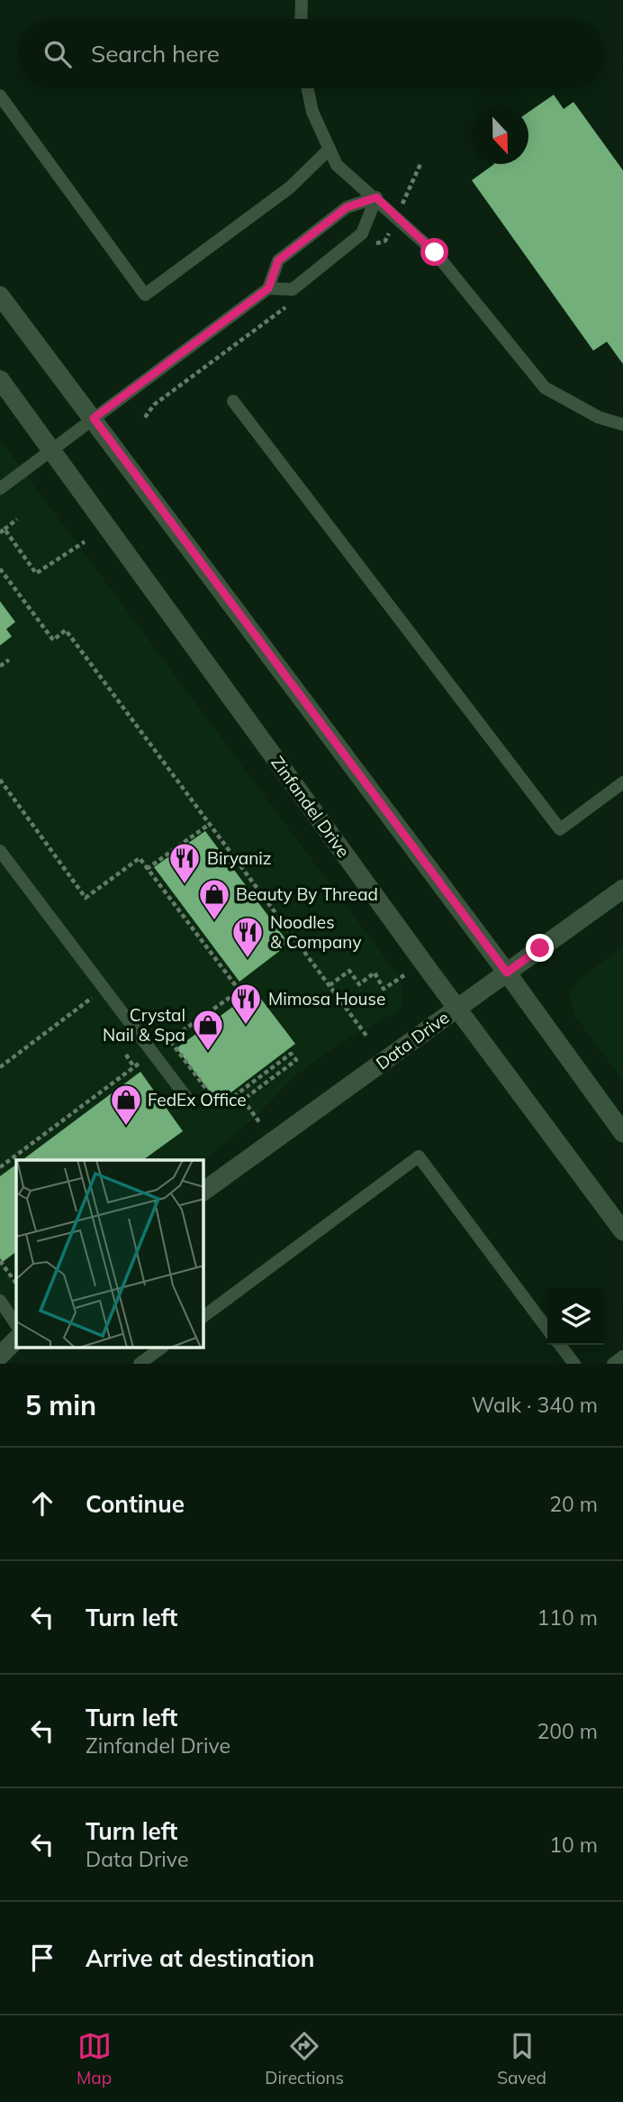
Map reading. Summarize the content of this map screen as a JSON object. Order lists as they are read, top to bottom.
{
  "streets": {
    "main road": ["Zinfandel Drive", "Data Drive"]
  },
  "crossings": [
    ["Zinfandel Drive", "Data Drive"]
  ],
  "places": {
    "restaurant": ["Biryaniz", "Noodles & Company", "Mimosa House"],
    "shop": ["Beauty By Thread", "Crystal Nail & Spa", "FedEx Office"]
  },
  "north": "bottom",
  "page": {
    "search": "Search here",
    "heading": ["5 min", "Walk · 340 m"],
    "list": [
      ["Continue", "20 m"],
      ["Turn left", "110 m"],
      ["Turn left", "Zinfandel Drive", "200 m"],
      ["Turn left", "Data Drive", "10 m"],
      "Arrive at destination"
    ],
    "nav": ["Map", "Directions", "Saved"]
  }
}
